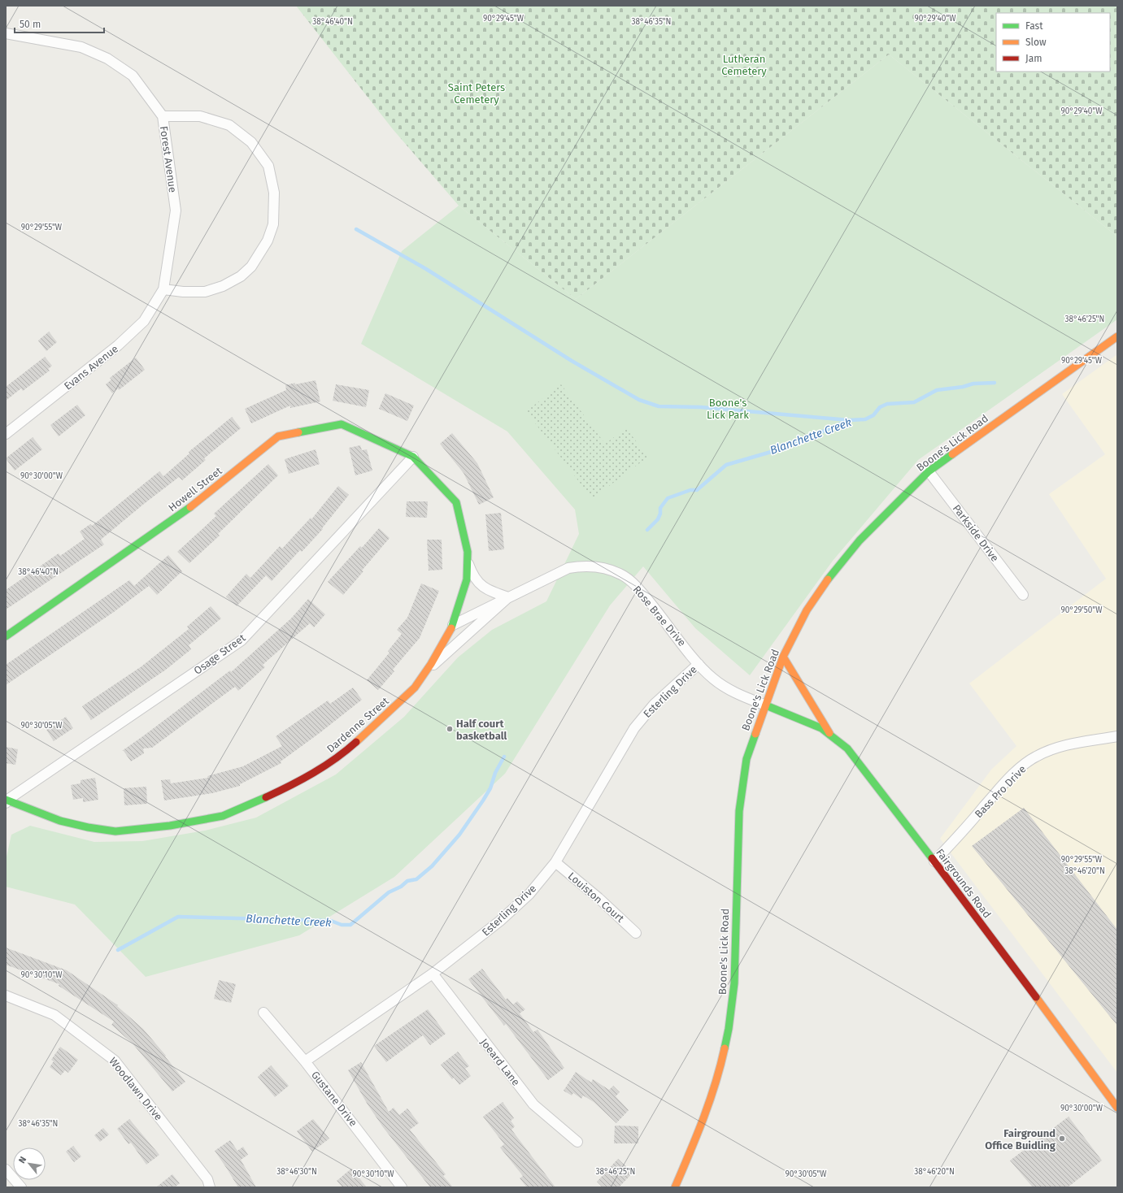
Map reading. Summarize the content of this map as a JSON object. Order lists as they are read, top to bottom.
{
  "streets": {
    "street": [
      "Forest Avenue",
      "Evans Avenue",
      "Boone's Lick Road",
      "Howell Street",
      "Parkside Drive",
      "Rose Brae Drive",
      "Osage Street",
      "Esterling Drive",
      "Dardenne Street",
      "Bass Pro Drive",
      "Fairgrounds Road",
      "Louiston Court",
      "Joeard Lane",
      "Woodlawn Drive",
      "Gustane Drive"
    ]
  },
  "crossings": [
    ["Forest Avenue", "Evans Avenue"],
    ["Boone's Lick Road", "Parkside Drive"],
    ["Boone's Lick Road", "Rose Brae Drive"],
    ["Boone's Lick Road", "Fairgrounds Road"],
    ["Howell Street", "Osage Street"],
    ["Howell Street", "Dardenne Street"],
    ["Rose Brae Drive", "Esterling Drive"],
    ["Rose Brae Drive", "Dardenne Street"],
    ["Rose Brae Drive", "Fairgrounds Road"],
    ["Osage Street", "Dardenne Street"],
    ["Esterling Drive", "Louiston Court"],
    ["Esterling Drive", "Joeard Lane"],
    ["Esterling Drive", "Gustane Drive"],
    ["Bass Pro Drive", "Fairgrounds Road"]
  ],
  "water": ["Blanchette Creek"],
  "parks": ["Lutheran Cemetery", "Saint Peters Cemetery", "Boone's Lick Park"],
  "places": ["Half court basketball", "Fairground Office Buidling"],
  "legend": ["Fast", "Slow", "Jam"],
  "scale_bar": "50 m",
  "north": "top left",
  "coordinates": [
    "90°29'45\"W",
    "90°29'40\"W",
    "38°46'40\"N",
    "38°46'35\"N",
    "90°29'55\"W",
    "38°46'25\"N",
    "90°30'00\"W",
    "90°29'50\"W",
    "90°30'05\"W",
    "38°46'20\"N",
    "90°30'10\"W",
    "38°46'30\"N"
  ]
}
